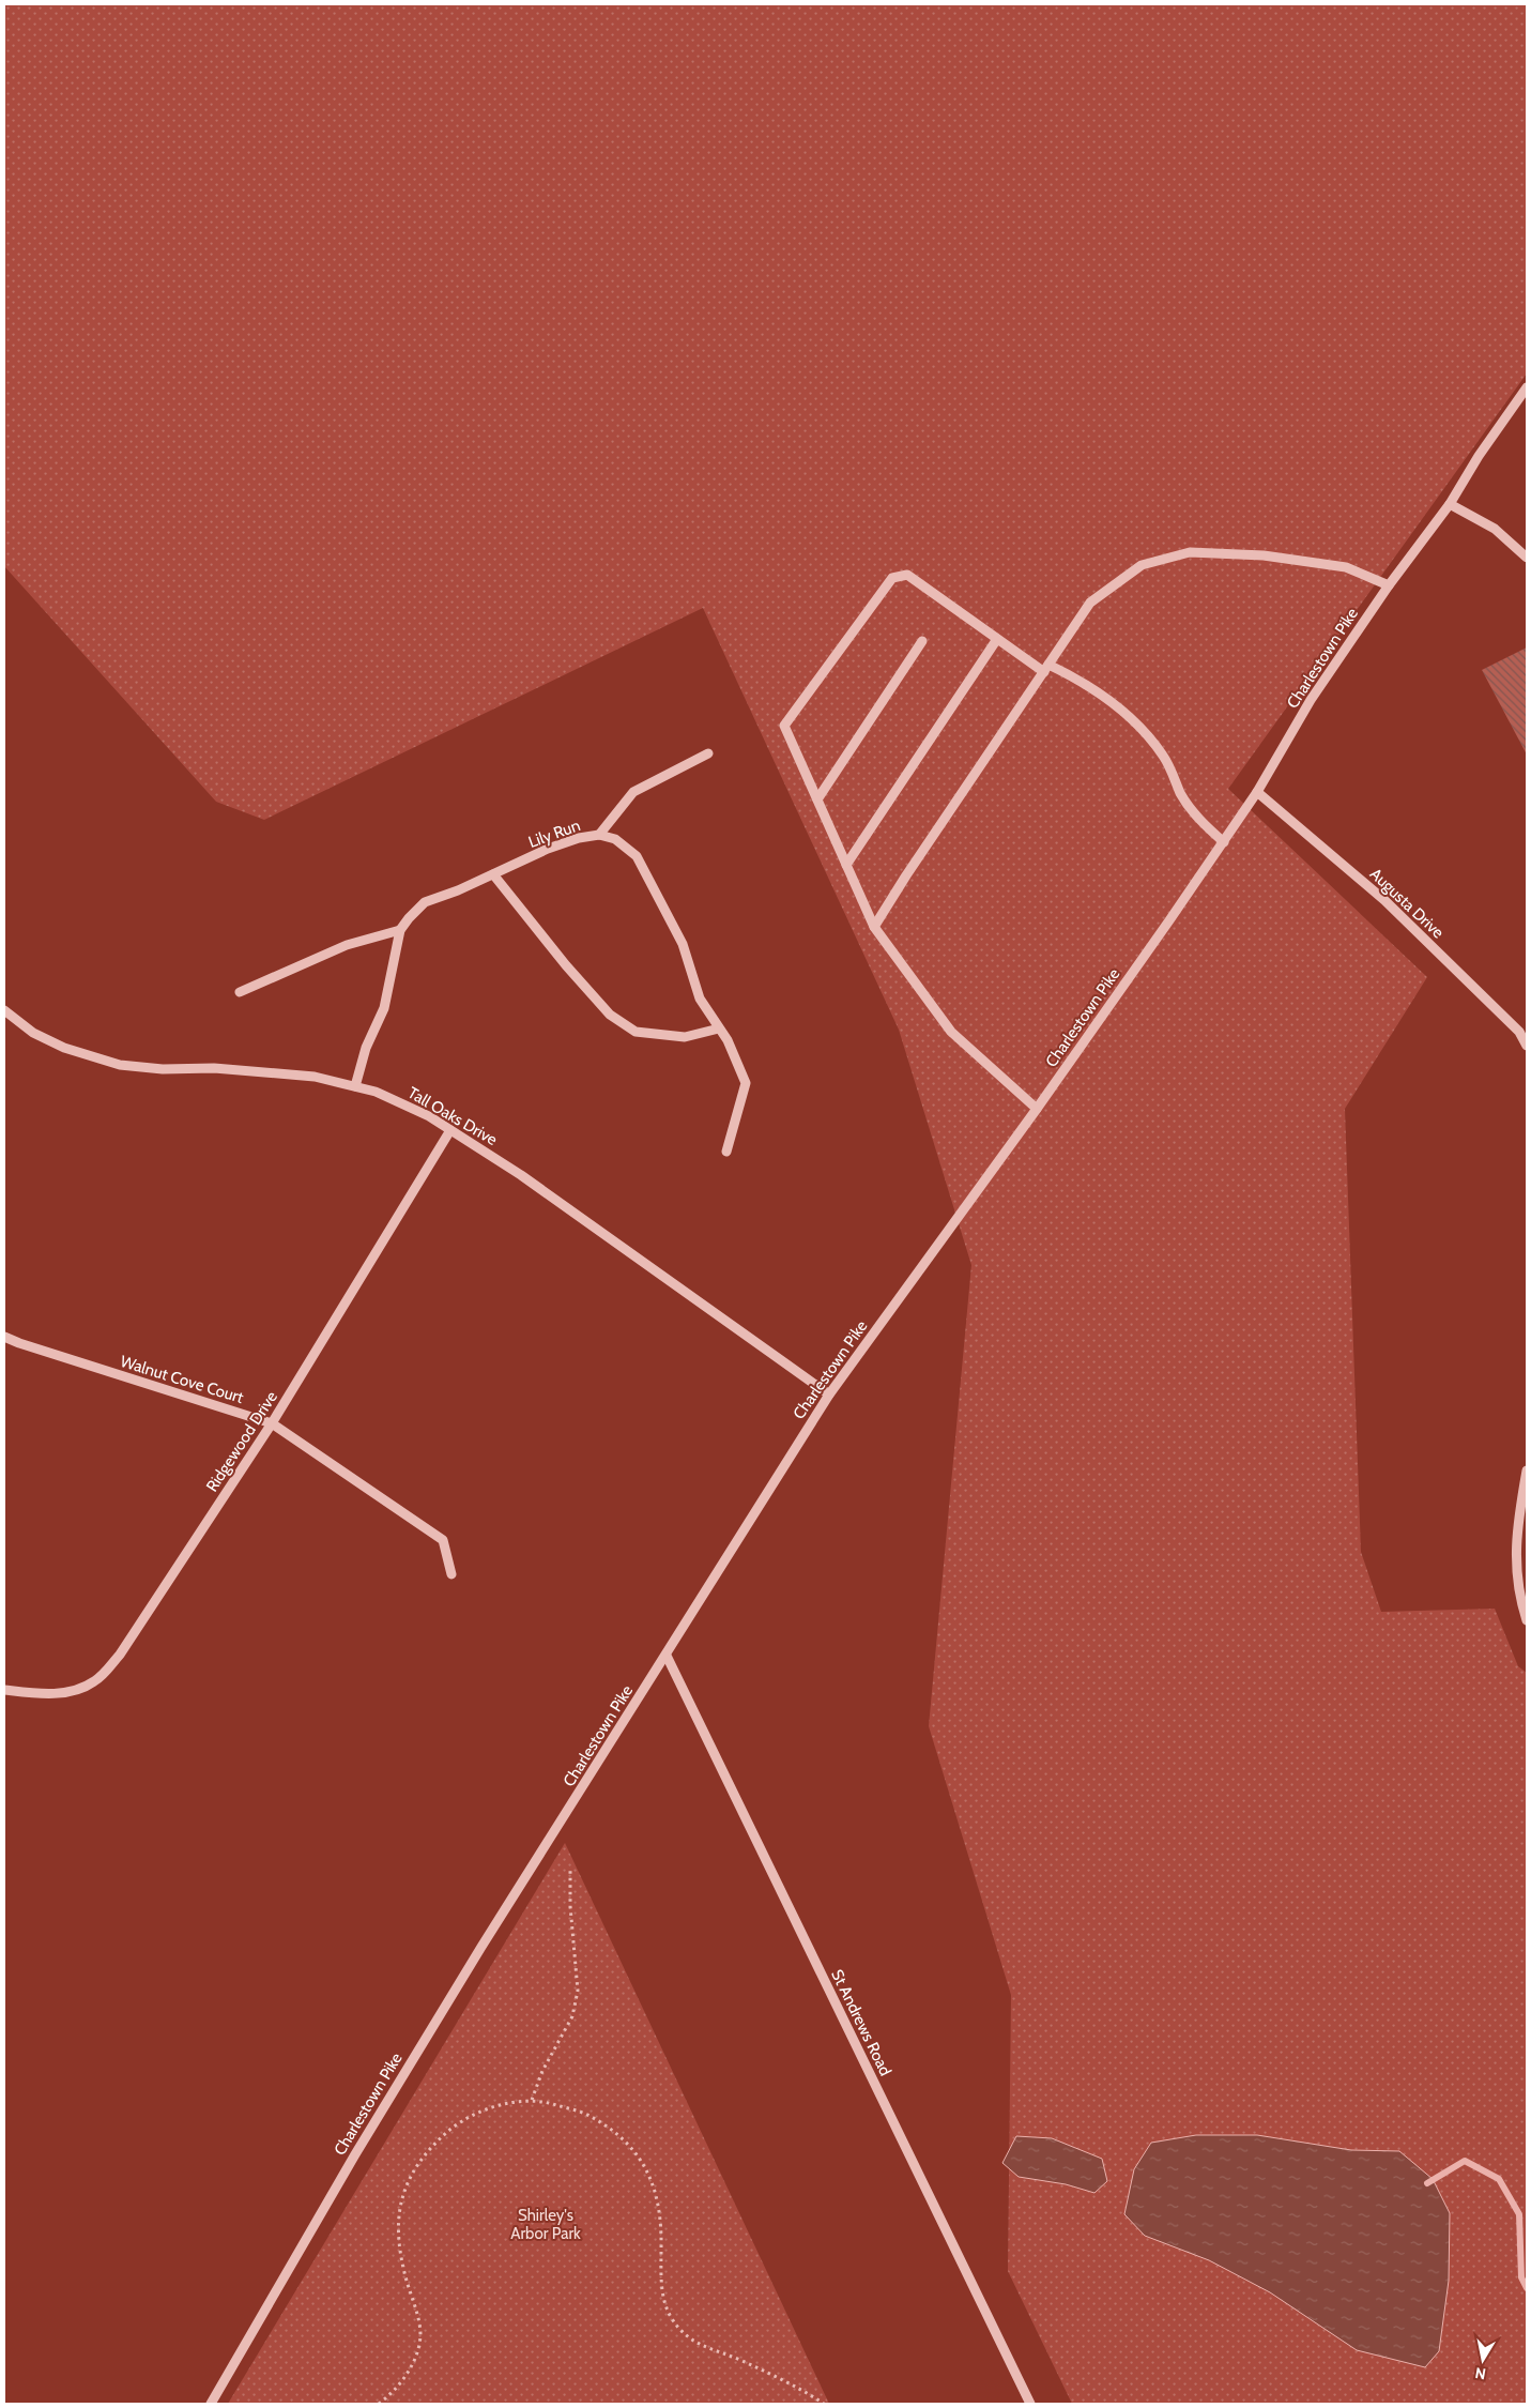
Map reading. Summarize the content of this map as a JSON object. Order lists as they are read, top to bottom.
{
  "streets": {
    "street": [
      "Charlestown Pike",
      "Lily Run",
      "Augusta Drive",
      "Tall Oaks Drive",
      "Walnut Cove Court",
      "Ridgewood Drive",
      "St Andrews Road"
    ]
  },
  "crossings": [
    ["Charlestown Pike", "Augusta Drive"],
    ["Charlestown Pike", "Tall Oaks Drive"],
    ["Charlestown Pike", "St Andrews Road"],
    ["Lily Run", "Tall Oaks Drive"],
    ["Tall Oaks Drive", "Ridgewood Drive"],
    ["Walnut Cove Court", "Ridgewood Drive"]
  ],
  "parks": ["Shirley's Arbor Park"],
  "north": "bottom"
}
